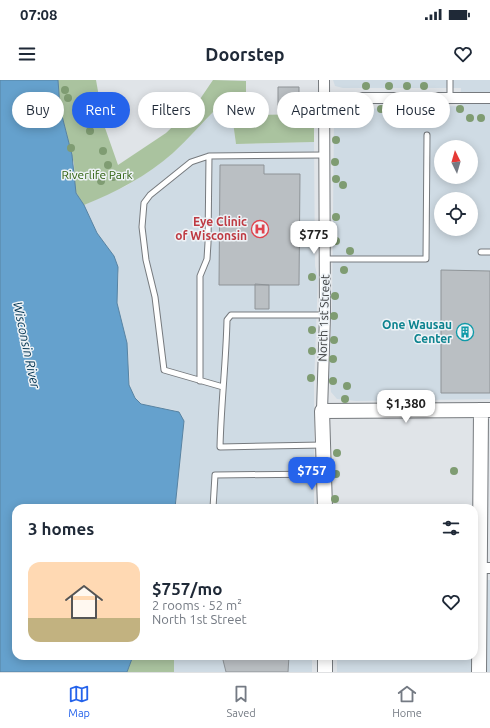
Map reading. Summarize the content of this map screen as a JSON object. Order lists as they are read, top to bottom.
{
  "streets": {
    "street": ["North 1st Street"]
  },
  "water": ["Wisconsin River"],
  "parks": ["Riverlife Park"],
  "places": {
    "hospital": ["Eye Clinic of Wisconsin"],
    "building": ["One Wausau Center"]
  },
  "north": "top",
  "page": {
    "status": "07:08",
    "header": "Doorstep",
    "chip": [
      "Buy",
      "Rent",
      "Filters",
      "New",
      "Apartment",
      "House"
    ],
    "price": ["$775", "$1,380", "$757"],
    "heading": "3 homes",
    "list": [
      {
        "name": "$757/mo",
        "note": "2 rooms · 52 m² · North 1st Street"
      }
    ],
    "tabs": ["Map", "Saved", "Home"]
  }
}
